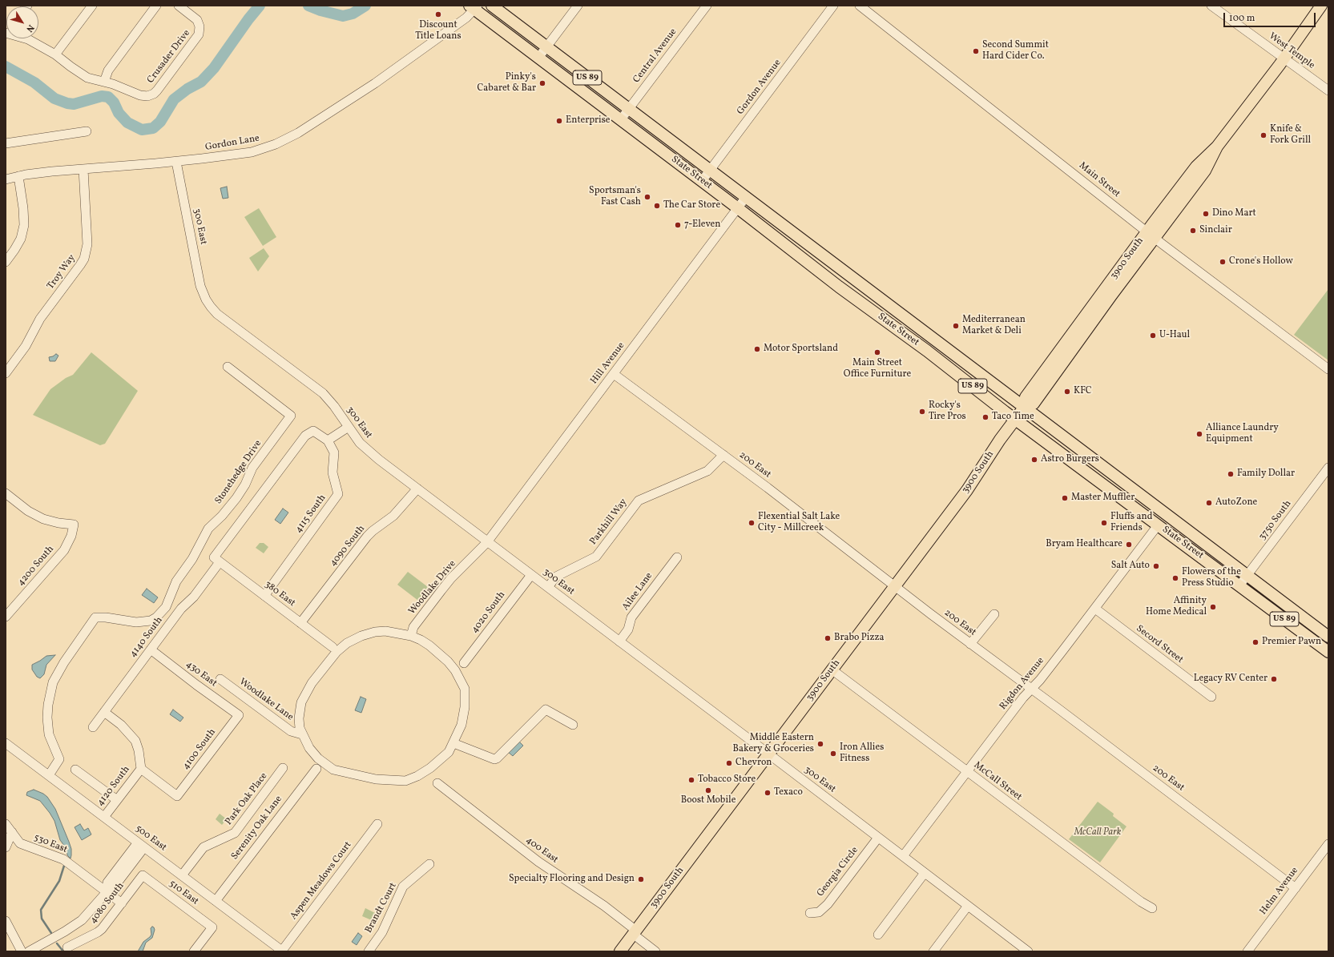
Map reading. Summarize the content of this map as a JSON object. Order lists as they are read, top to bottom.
{
  "streets": {
    "main road": ["US 89", "State Street", "3900 South"],
    "street": [
      "West Temple",
      "Central Avenue",
      "Crusader Drive",
      "Gordon Avenue",
      "Gordon Lane",
      "Main Street",
      "300 East",
      "Troy Way",
      "Hill Avenue",
      "200 East",
      "Stonehedge Drive",
      "4115 South",
      "3750 South",
      "Parkhill Way",
      "4090 South",
      "4200 South",
      "Woodlake Drive",
      "Ailee Lane",
      "380 East",
      "4020 South",
      "4140 South",
      "Secord Street",
      "430 East",
      "Rigdon Avenue",
      "Woodlake Lane",
      "4100 South",
      "McCall Street",
      "4120 South",
      "Park Oak Place",
      "Serenity Oak Lane",
      "500 East",
      "530 East",
      "400 East",
      "Georgia Circle",
      "Aspen Meadows Court",
      "Helm Avenue",
      "510 East",
      "4080 South",
      "Brandt Court"
    ]
  },
  "crossings": [
    ["West Temple", "3900 South"],
    ["Central Avenue", "State Street"],
    ["Gordon Avenue", "State Street"],
    ["Gordon Lane", "State Street"],
    ["Gordon Lane", "300 East"],
    ["Gordon Lane", "Troy Way"],
    ["State Street", "3900 South"],
    ["State Street", "Hill Avenue"],
    ["State Street", "3750 South"],
    ["State Street", "Rigdon Avenue"],
    ["Main Street", "3900 South"],
    ["300 East", "3900 South"],
    ["300 East", "Hill Avenue"],
    ["300 East", "Parkhill Way"],
    ["300 East", "4090 South"],
    ["300 East", "Woodlake Drive"],
    ["300 East", "Ailee Lane"],
    ["300 East", "4020 South"],
    ["300 East", "Rigdon Avenue"],
    ["300 East", "Georgia Circle"],
    ["3900 South", "200 East"],
    ["3900 South", "McCall Street"],
    ["3900 South", "400 East"],
    ["Hill Avenue", "200 East"],
    ["Hill Avenue", "Woodlake Drive"],
    ["200 East", "Parkhill Way"],
    ["200 East", "Rigdon Avenue"],
    ["200 East", "Helm Avenue"],
    ["Stonehedge Drive", "500 East"],
    ["4115 South", "380 East"],
    ["4115 South", "4140 South"],
    ["4090 South", "380 East"],
    ["380 East", "4140 South"],
    ["4140 South", "430 East"],
    ["Secord Street", "Rigdon Avenue"],
    ["430 East", "4100 South"],
    ["Rigdon Avenue", "McCall Street"],
    ["4100 South", "4120 South"],
    ["4120 South", "500 East"],
    ["Park Oak Place", "500 East"],
    ["Serenity Oak Lane", "500 East"],
    ["500 East", "Aspen Meadows Court"],
    ["530 East", "4080 South"],
    ["510 East", "4080 South"]
  ],
  "parks": ["McCall Park"],
  "places": [
    "Discount Title Loans",
    "Second Summit Hard Cider Co.",
    "Pinky's Cabaret & Bar",
    "Enterprise",
    "Knife & Fork Grill",
    "Sportsman's Fast Cash",
    "The Car Store",
    "Dino Mart",
    "7-Eleven",
    "Sinclair",
    "Crone's Hollow",
    "Mediterranean Market & Deli",
    "U-Haul",
    "Motor Sportsland",
    "Main Street Office Furniture",
    "KFC",
    "Rocky's Tire Pros",
    "Taco Time",
    "Alliance Laundry Equipment",
    "Astro Burgers",
    "Family Dollar",
    "Master Muffler",
    "AutoZone",
    "Flexential Salt Lake City - Millcreek",
    "Fluffs and Friends",
    "Bryam Healthcare",
    "Salt Auto",
    "Flowers of the Press Studio",
    "Affinity Home Medical",
    "Brabo Pizza",
    "Premier Pawn",
    "Legacy RV Center",
    "Middle Eastern Bakery & Groceries",
    "Iron Allies Fitness",
    "Chevron",
    "Tobacco Store",
    "Boost Mobile",
    "Texaco",
    "Specialty Flooring and Design"
  ],
  "scale_bar": "100 m",
  "north": "bottom right"
}
